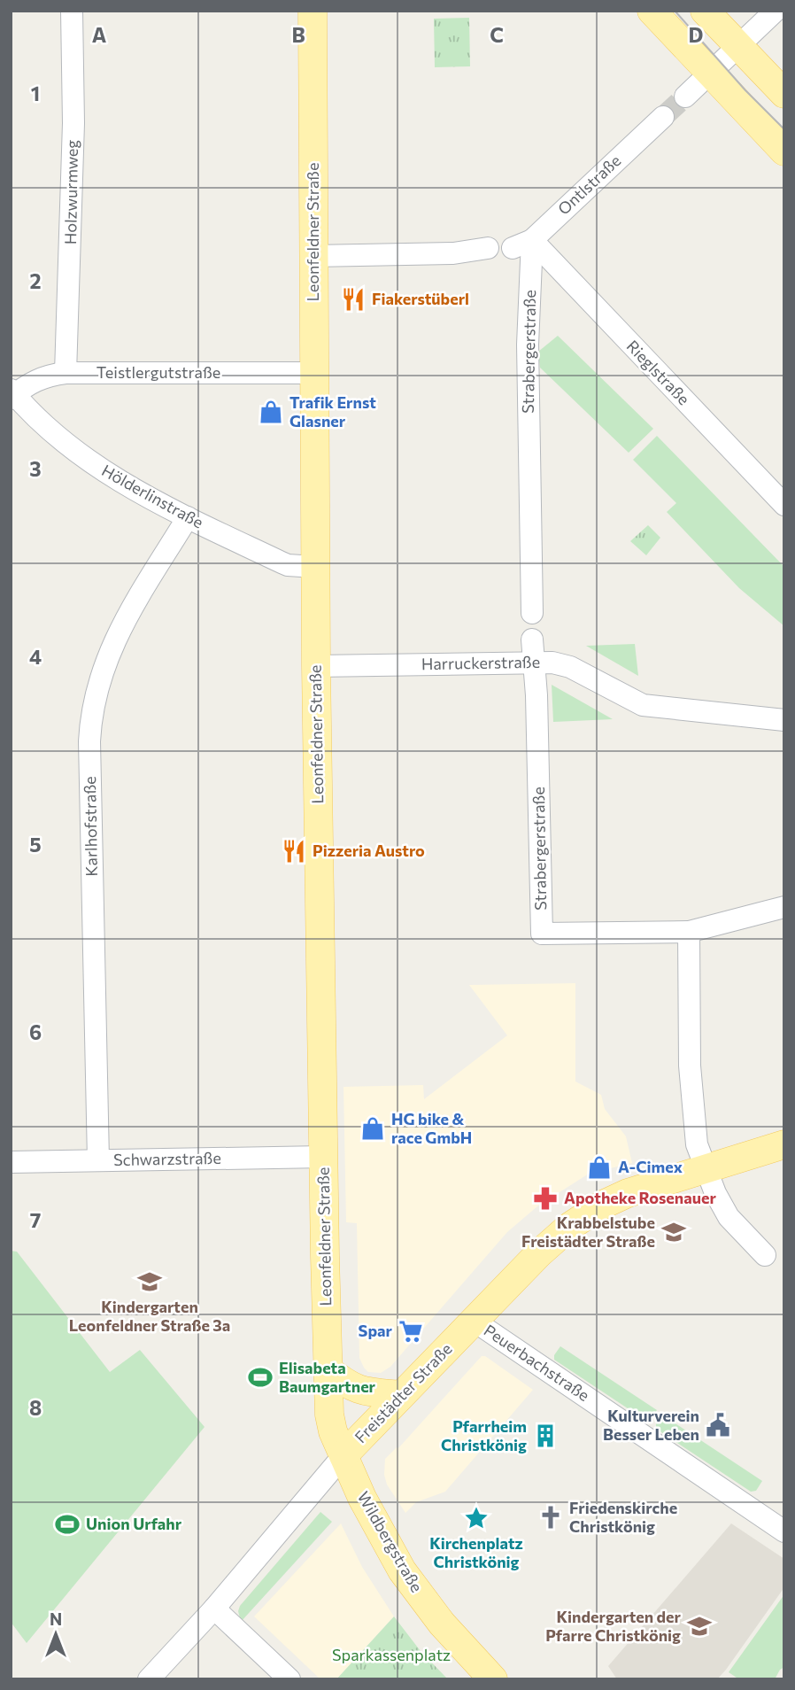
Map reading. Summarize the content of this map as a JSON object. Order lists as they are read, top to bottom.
{
  "streets": {
    "main road": ["Leonfeldner Straße", "Freistädter Straße", "Wildbergstraße"],
    "street": [
      "Ontlstraße",
      "Holzwurmweg",
      "Strabergerstraße",
      "Teistlergutstraße",
      "Rieglstraße",
      "Hölderlinstraße",
      "Harruckerstraße",
      "Karlhofstraße",
      "Schwarzstraße",
      "Peuerbachstraße"
    ]
  },
  "crossings": [
    ["Ontlstraße", "Strabergerstraße"],
    ["Ontlstraße", "Rieglstraße"],
    ["Holzwurmweg", "Teistlergutstraße"],
    ["Leonfeldner Straße", "Teistlergutstraße"],
    ["Leonfeldner Straße", "Hölderlinstraße"],
    ["Leonfeldner Straße", "Harruckerstraße"],
    ["Leonfeldner Straße", "Schwarzstraße"],
    ["Leonfeldner Straße", "Freistädter Straße"],
    ["Leonfeldner Straße", "Wildbergstraße"],
    ["Strabergerstraße", "Rieglstraße"],
    ["Strabergerstraße", "Harruckerstraße"],
    ["Teistlergutstraße", "Hölderlinstraße"],
    ["Hölderlinstraße", "Karlhofstraße"],
    ["Karlhofstraße", "Schwarzstraße"],
    ["Peuerbachstraße", "Freistädter Straße"],
    ["Freistädter Straße", "Wildbergstraße"]
  ],
  "parks": ["Sparkassenplatz"],
  "places": {
    "restaurant": ["Fiakerstüberl", "Pizzeria Austro"],
    "shop": ["Trafik Ernst Glasner", "HG bike & race GmbH", "A-Cimex"],
    "pharmacy": ["Apotheke Rosenauer"],
    "school or university": ["Krabbelstube Freistädter Straße", "Kindergarten Leonfeldner Straße 3a", "Kindergarten der Pfarre Christkönig"],
    "supermarket": ["Spar"],
    "sports": ["Elisabeta Baumgartner", "Union Urfahr"],
    "public building": ["Kulturverein Besser Leben"],
    "building": ["Pfarrheim Christkönig"],
    "church": ["Friedenskirche Christkönig"],
    "place": ["Kirchenplatz Christkönig"]
  },
  "north": "top",
  "grid": {
    "columns": [
      "A",
      "B",
      "C",
      "D"
    ],
    "rows": [
      "1",
      "2",
      "3",
      "4",
      "5",
      "6",
      "7",
      "8"
    ]
  }
}
